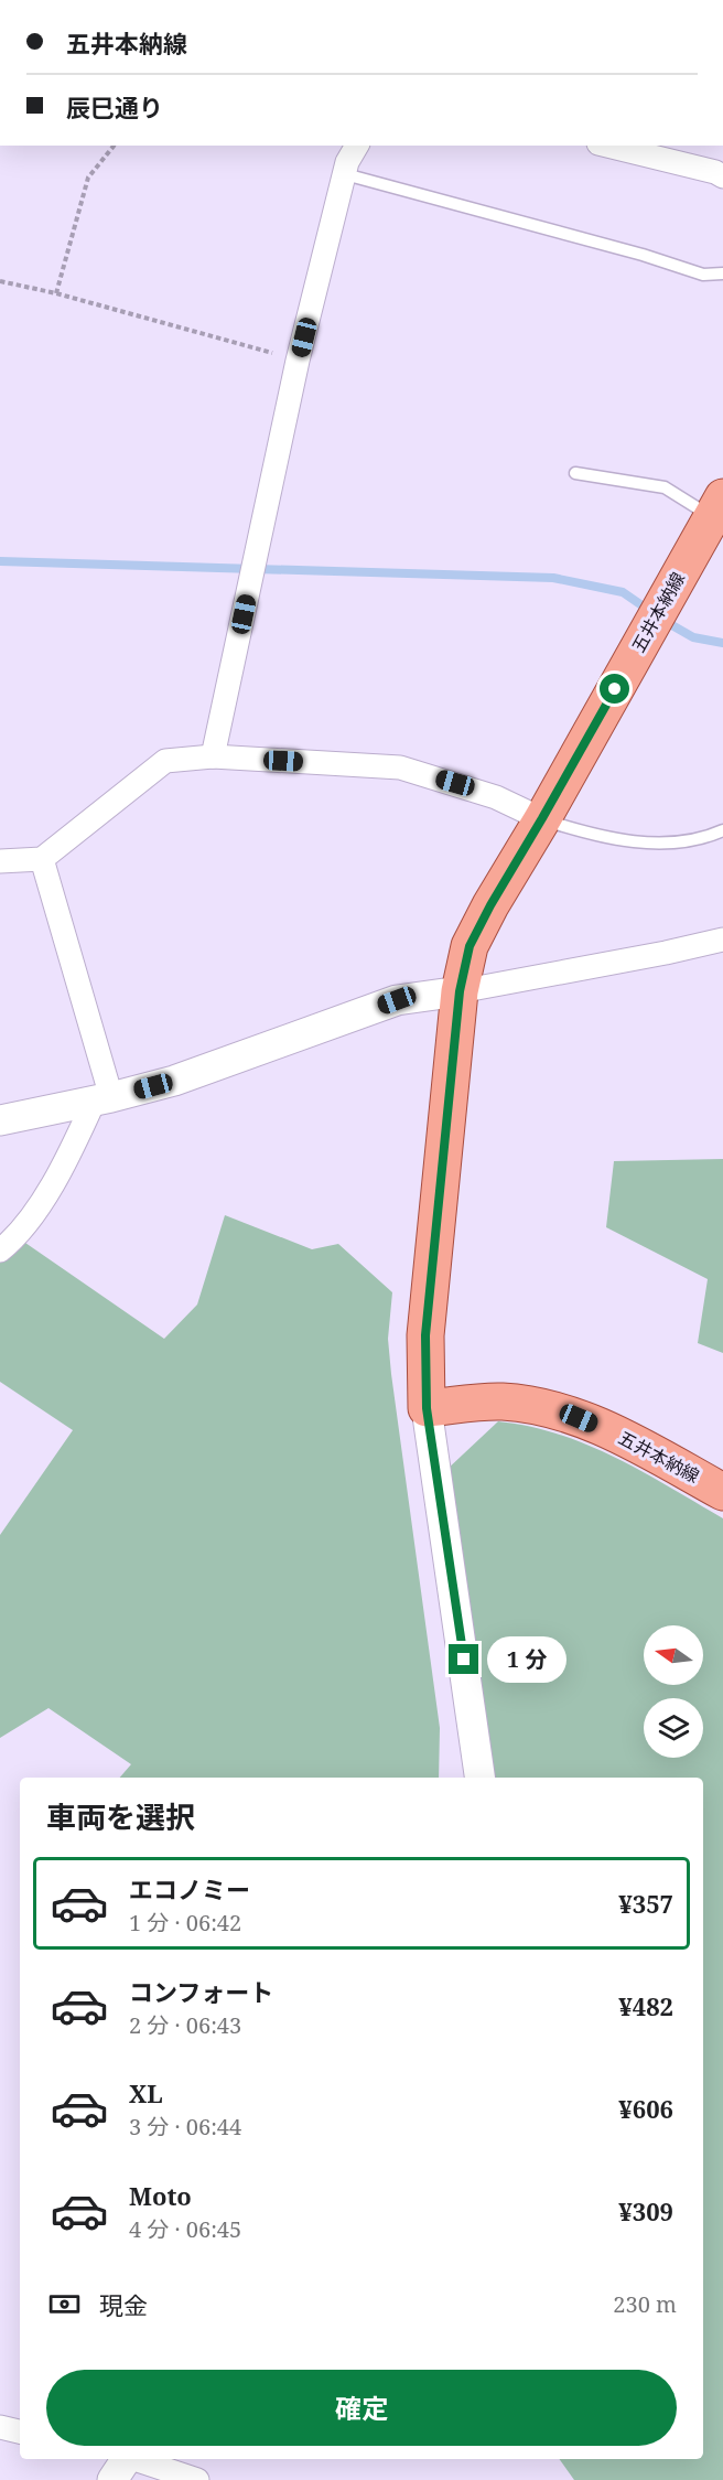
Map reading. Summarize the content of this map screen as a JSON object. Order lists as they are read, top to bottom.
{
  "streets": {
    "main road": ["五井本納線"]
  },
  "north": "left",
  "page": {
    "banner": ["五井本納線", "辰巳通り"],
    "bubble": "1 分",
    "heading": "車両を選択",
    "list": [
      {
        "name": "エコノミー",
        "note": "1 分 · 06:42",
        "value": "¥357"
      },
      {
        "name": "コンフォート",
        "note": "2 分 · 06:43",
        "value": "¥482"
      },
      {
        "name": "XL",
        "note": "3 分 · 06:44",
        "value": "¥606"
      },
      {
        "name": "Moto",
        "note": "4 分 · 06:45",
        "value": "¥309"
      }
    ],
    "pay": ["現金", "230 m"],
    "buttons": "確定"
  }
}
